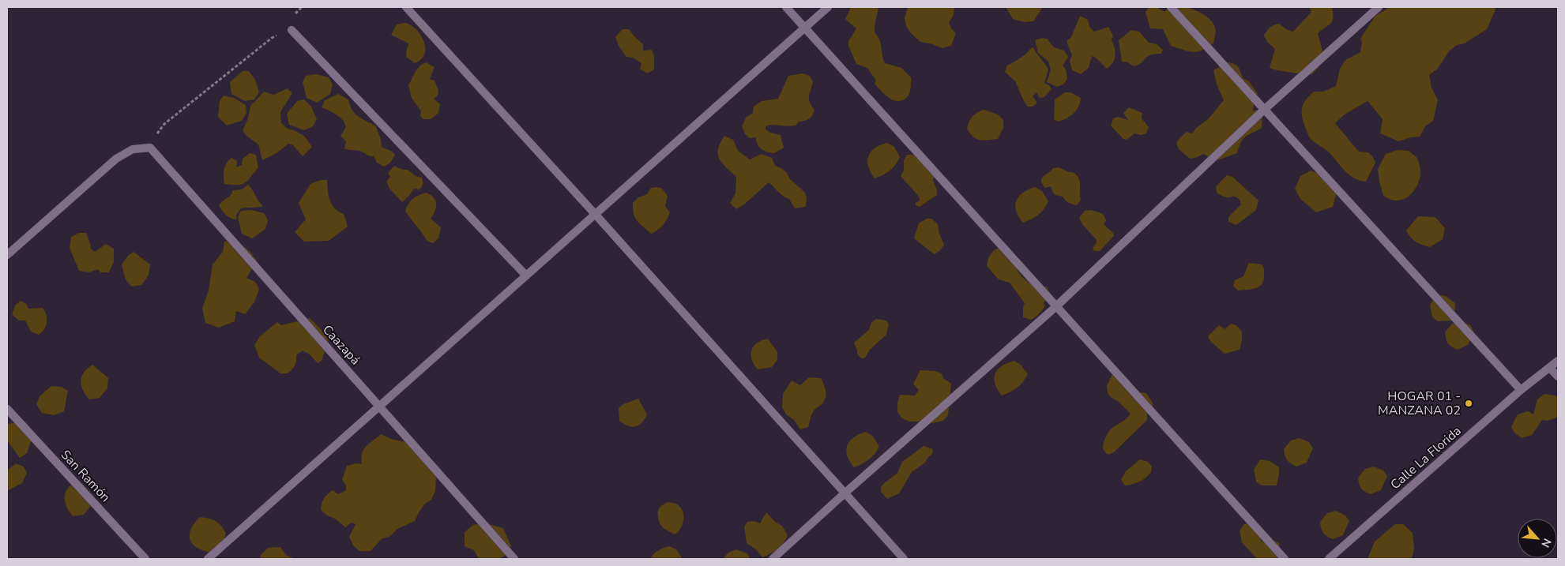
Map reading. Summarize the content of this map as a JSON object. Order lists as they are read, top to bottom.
{
  "streets": {
    "street": ["Caazapá", "Calle La Florida", "San Ramón"]
  },
  "places": ["HOGAR 01 - MANZANA 02"],
  "north": "bottom right"
}
